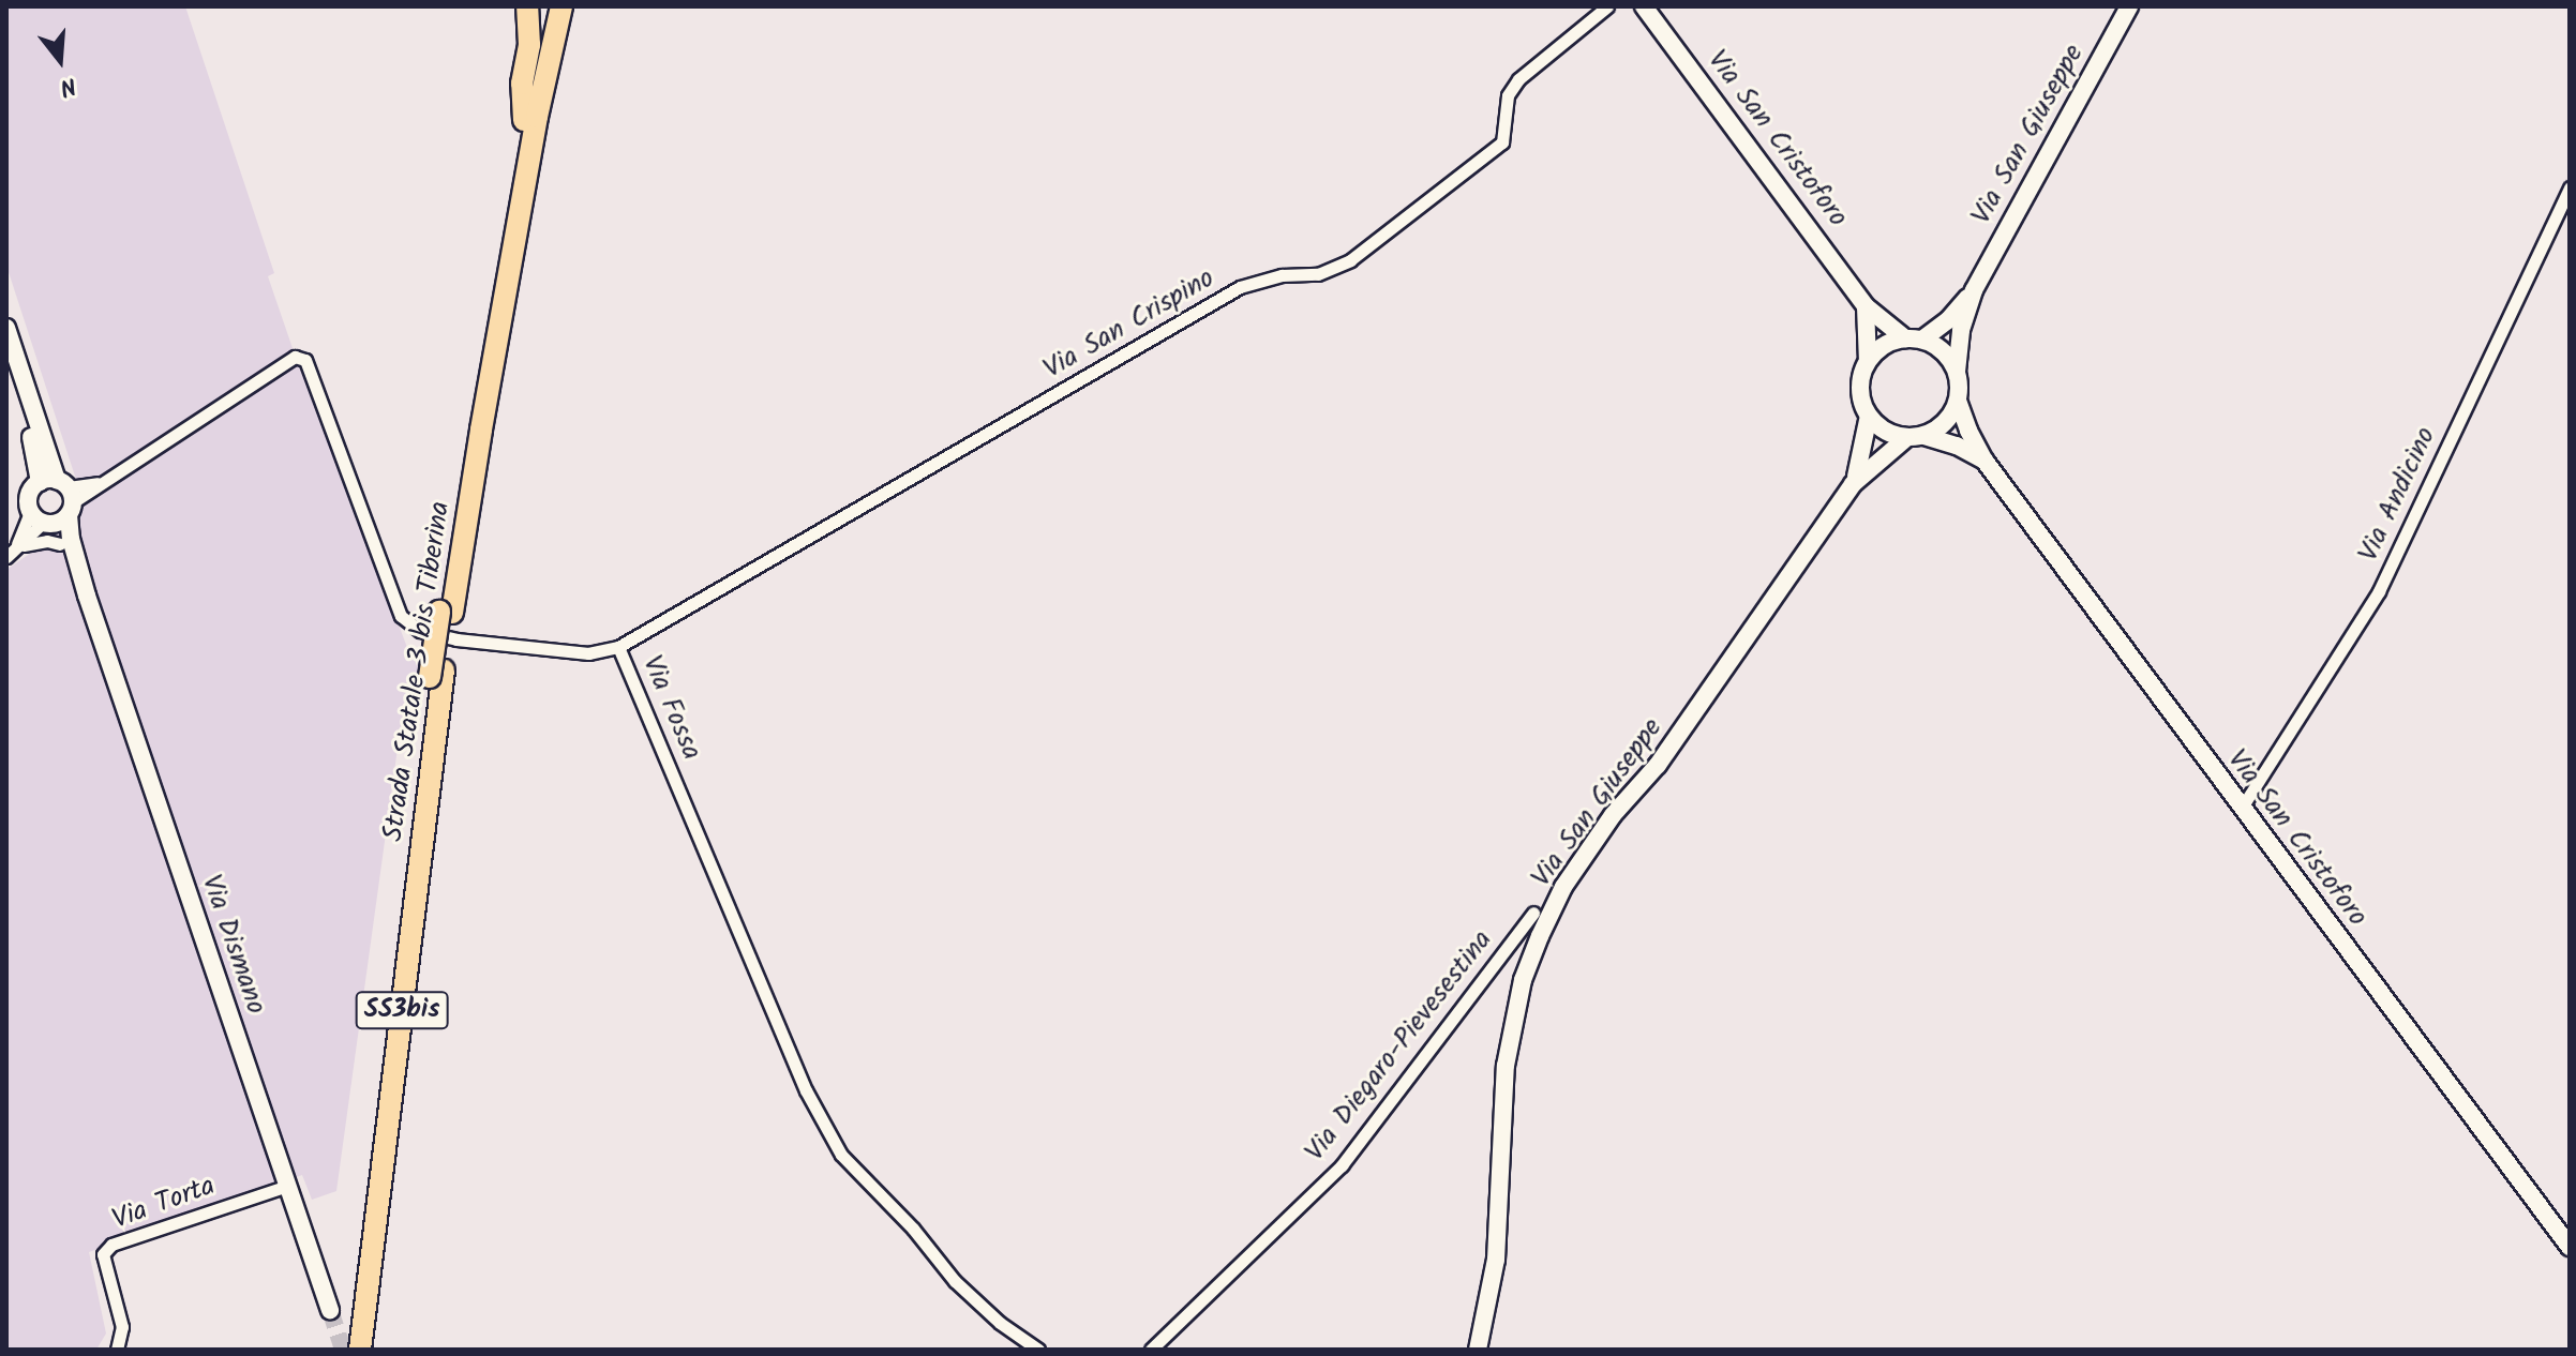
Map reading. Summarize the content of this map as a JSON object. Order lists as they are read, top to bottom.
{
  "streets": {
    "highway": ["Strada Statale 3 bis Tiberina", "SS3bis"],
    "main road": ["Via San Giuseppe", "Via San Cristoforo", "Via Dismano"],
    "street": [
      "Via San Crispino",
      "Via Andicino",
      "Via Fossa",
      "Via Diegaro-Pievesestina",
      "Via Torta"
    ]
  },
  "crossings": [
    ["Via San Giuseppe", "Via San Cristoforo"],
    ["Via San Cristoforo", "Via Andicino"],
    ["Via San Crispino", "Via Fossa"],
    ["Via Fossa", "Via Dismano"],
    ["Via Dismano", "Via Torta"]
  ],
  "north": "bottom"
}
